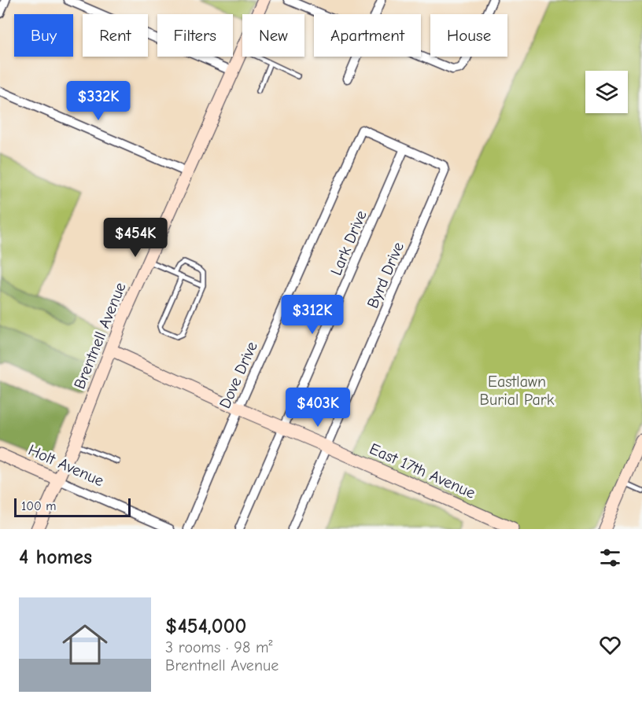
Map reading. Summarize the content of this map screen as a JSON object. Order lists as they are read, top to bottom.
{
  "streets": {
    "street": [
      "Lark Drive",
      "Byrd Drive",
      "Brentnell Avenue",
      "Dove Drive",
      "Holt Avenue",
      "East 17th Avenue"
    ]
  },
  "crossings": [
    ["Lark Drive", "Byrd Drive"],
    ["Lark Drive", "East 17th Avenue"],
    ["Byrd Drive", "Dove Drive"],
    ["Byrd Drive", "East 17th Avenue"],
    ["Brentnell Avenue", "Holt Avenue"],
    ["Brentnell Avenue", "East 17th Avenue"],
    ["Dove Drive", "East 17th Avenue"]
  ],
  "parks": ["Eastlawn Burial Park"],
  "scale_bar": "100 m",
  "page": {
    "chip": [
      "Buy",
      "Rent",
      "Filters",
      "New",
      "Apartment",
      "House"
    ],
    "price": [
      "$332K",
      "$454K",
      "$312K",
      "$403K"
    ],
    "scale": "100 m",
    "heading": "4 homes",
    "list": [
      {
        "name": "$454,000",
        "note": "3 rooms · 98 m² · Brentnell Avenue"
      }
    ]
  }
}
